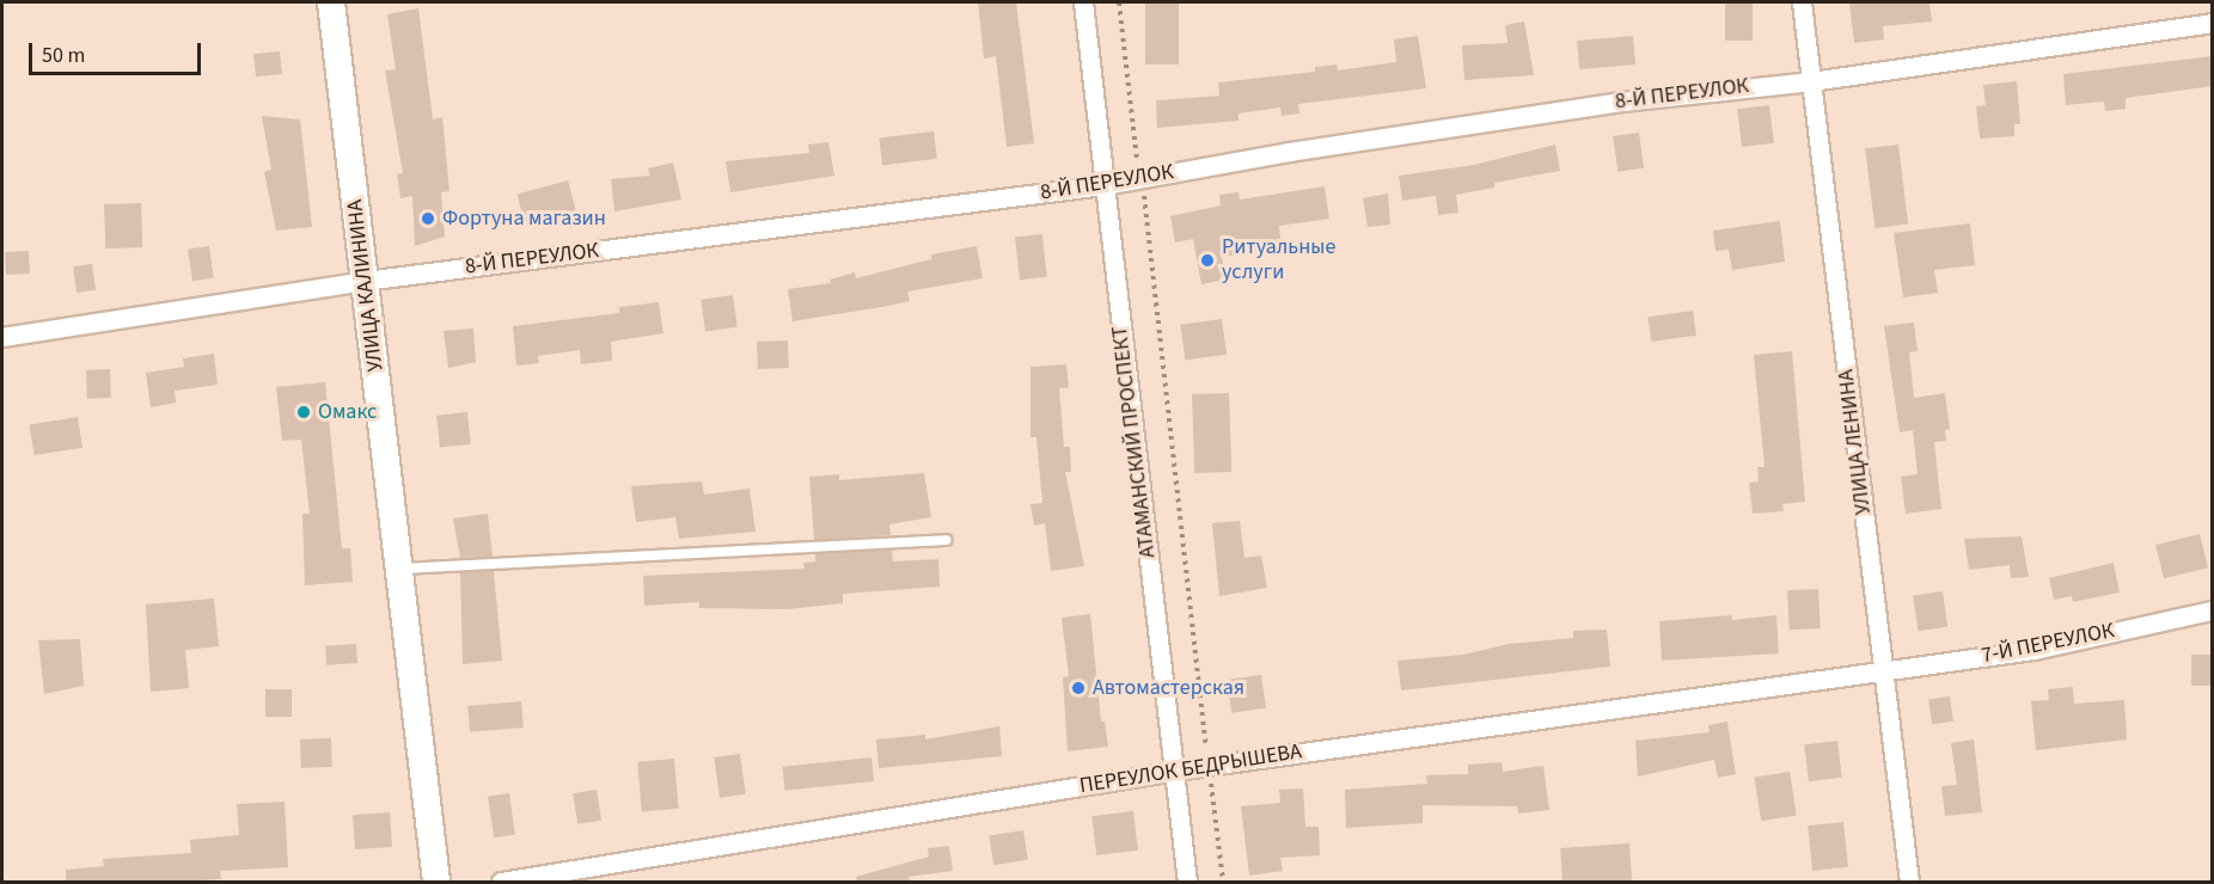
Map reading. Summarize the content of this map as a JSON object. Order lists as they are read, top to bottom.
{
  "streets": {
    "main road": ["УЛИЦА КАЛИНИНА"],
    "street": [
      "8-Й ПЕРЕУЛОК",
      "АТАМАНСКИЙ ПРОСПЕКТ",
      "УЛИЦА ЛЕНИНА",
      "7-Й ПЕРЕУЛОК",
      "ПЕРЕУЛОК БЕДРЫШЕВА"
    ]
  },
  "crossings": [
    ["8-Й ПЕРЕУЛОК", "УЛИЦА КАЛИНИНА"],
    ["8-Й ПЕРЕУЛОК", "АТАМАНСКИЙ ПРОСПЕКТ"],
    ["8-Й ПЕРЕУЛОК", "УЛИЦА ЛЕНИНА"],
    ["АТАМАНСКИЙ ПРОСПЕКТ", "ПЕРЕУЛОК БЕДРЫШЕВА"],
    ["УЛИЦА ЛЕНИНА", "7-Й ПЕРЕУЛОК"],
    ["УЛИЦА ЛЕНИНА", "ПЕРЕУЛОК БЕДРЫШЕВА"],
    ["7-Й ПЕРЕУЛОК", "ПЕРЕУЛОК БЕДРЫШЕВА"]
  ],
  "places": [
    "Фортуна магазин",
    "Ритуальные услуги",
    "Омакс",
    "Автомастерская"
  ],
  "scale_bar": "50 m"
}
